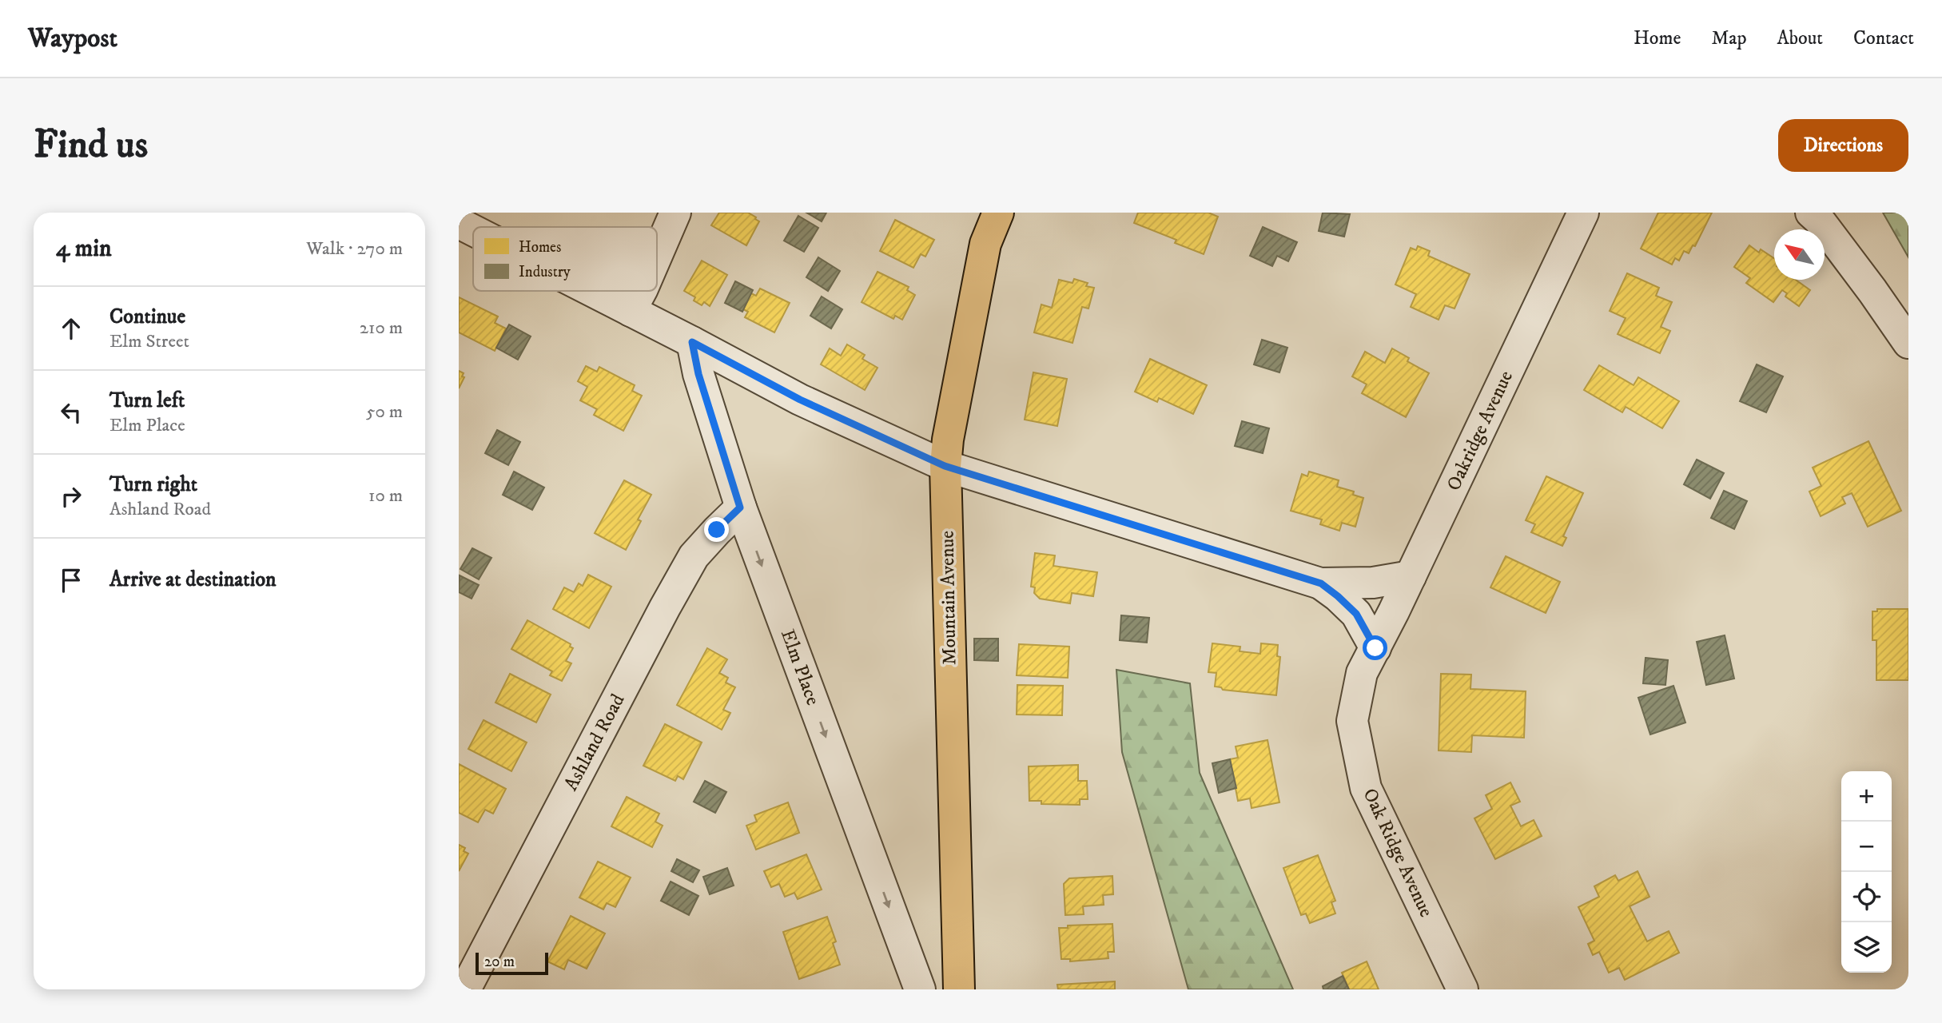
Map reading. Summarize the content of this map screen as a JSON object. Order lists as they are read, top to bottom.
{
  "streets": {
    "main road": ["Mountain Avenue"],
    "street": [
      "Oakridge Avenue",
      "Elm Place",
      "Ashland Road",
      "Oak Ridge Avenue"
    ]
  },
  "crossings": [
    ["Oakridge Avenue", "Oak Ridge Avenue"],
    ["Elm Place", "Ashland Road"]
  ],
  "one_way": ["Elm Place"],
  "legend": ["Homes", "Industry"],
  "scale_bar": "20 m",
  "north": "top left",
  "page": {
    "header": "Waypost",
    "nav": [
      "Home",
      "Map",
      "About",
      "Contact"
    ],
    "buttons": "Directions",
    "title": "Find us",
    "heading": ["4 min", "Walk · 270 m"],
    "list": [
      ["Continue", "Elm Street", "210 m"],
      ["Turn left", "Elm Place", "50 m"],
      ["Turn right", "Ashland Road", "10 m"],
      "Arrive at destination"
    ],
    "map_buttons": ["+", "−"],
    "scale": "20 m"
  }
}
